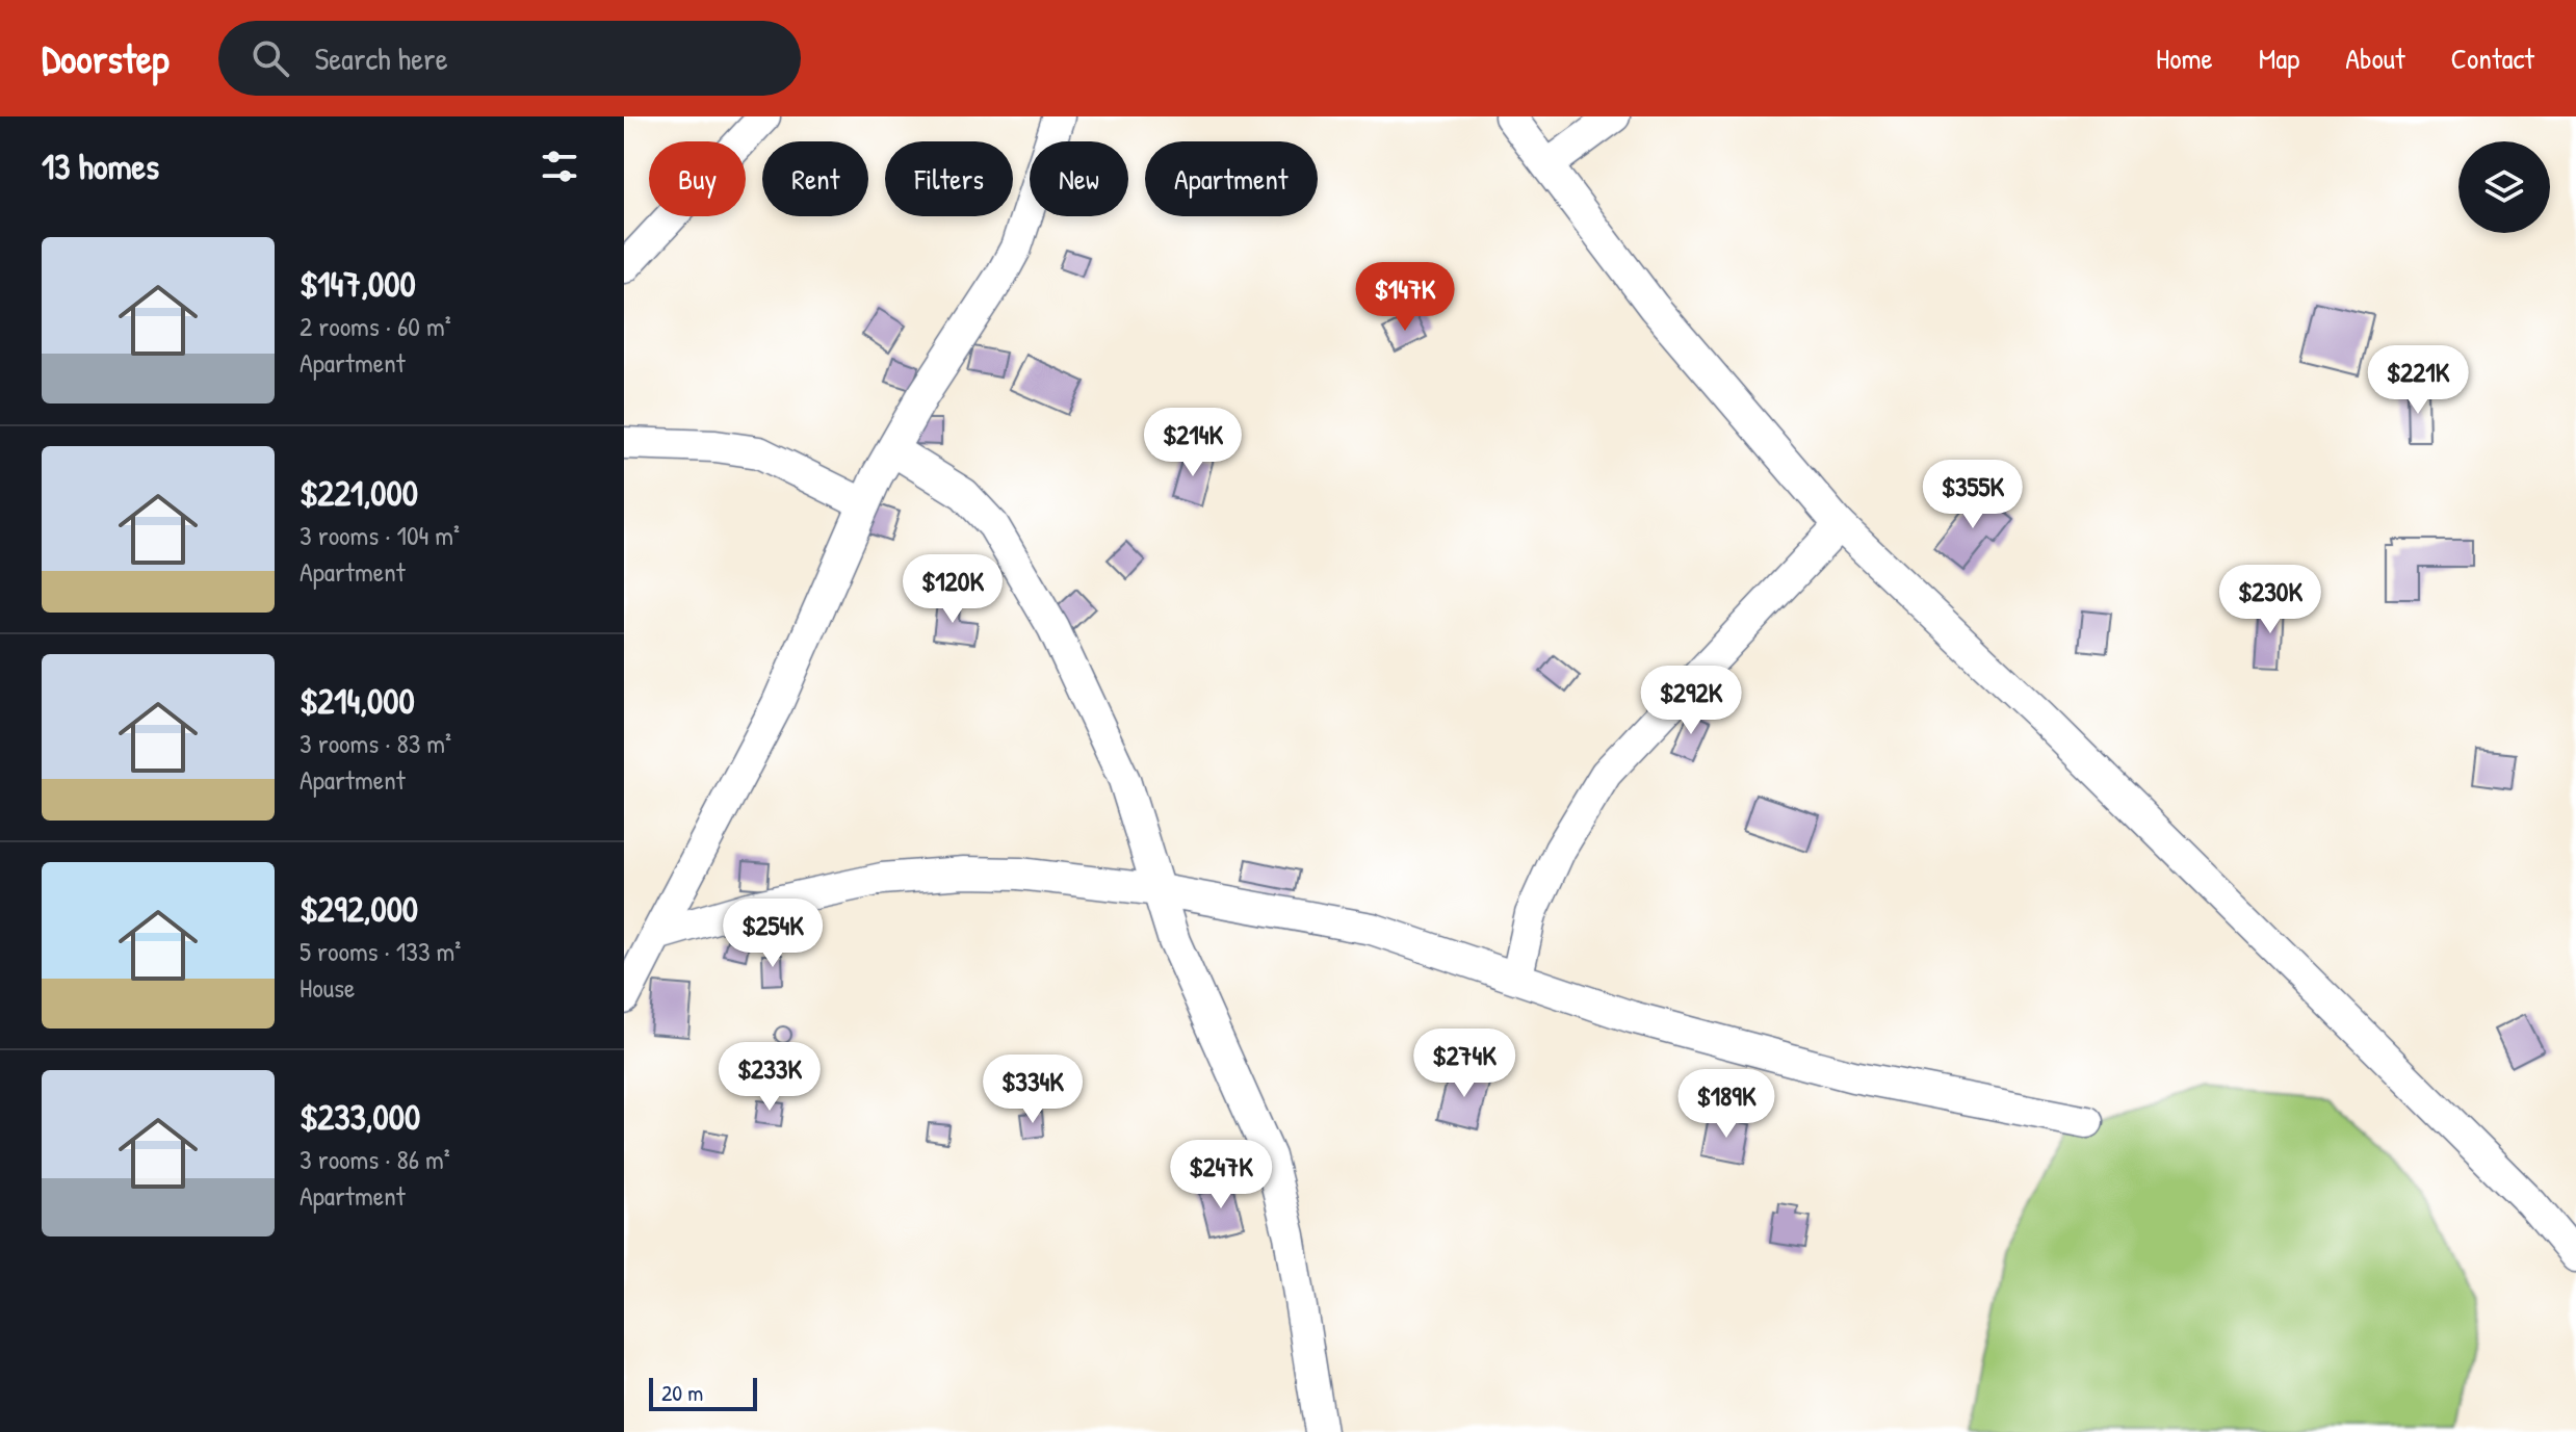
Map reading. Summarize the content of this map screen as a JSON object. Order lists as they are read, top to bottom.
{
  "scale_bar": "20 m",
  "page": {
    "header": "Doorstep",
    "search": "Search here",
    "nav": [
      "Home",
      "Map",
      "About",
      "Contact"
    ],
    "heading": "13 homes",
    "chip": [
      "Buy",
      "Rent",
      "Filters",
      "New",
      "Apartment"
    ],
    "list": [
      {
        "name": "$147,000",
        "note": "2 rooms · 60 m² · Apartment"
      },
      {
        "name": "$221,000",
        "note": "3 rooms · 104 m² · Apartment"
      },
      {
        "name": "$214,000",
        "note": "3 rooms · 83 m² · Apartment"
      },
      {
        "name": "$292,000",
        "note": "5 rooms · 133 m² · House"
      },
      {
        "name": "$233,000",
        "note": "3 rooms · 86 m² · Apartment"
      }
    ],
    "price": [
      "$147K",
      "$221K",
      "$214K",
      "$355K",
      "$120K",
      "$230K",
      "$292K",
      "$254K",
      "$274K",
      "$233K",
      "$334K",
      "$189K",
      "$247K"
    ],
    "scale": "20 m"
  }
}
